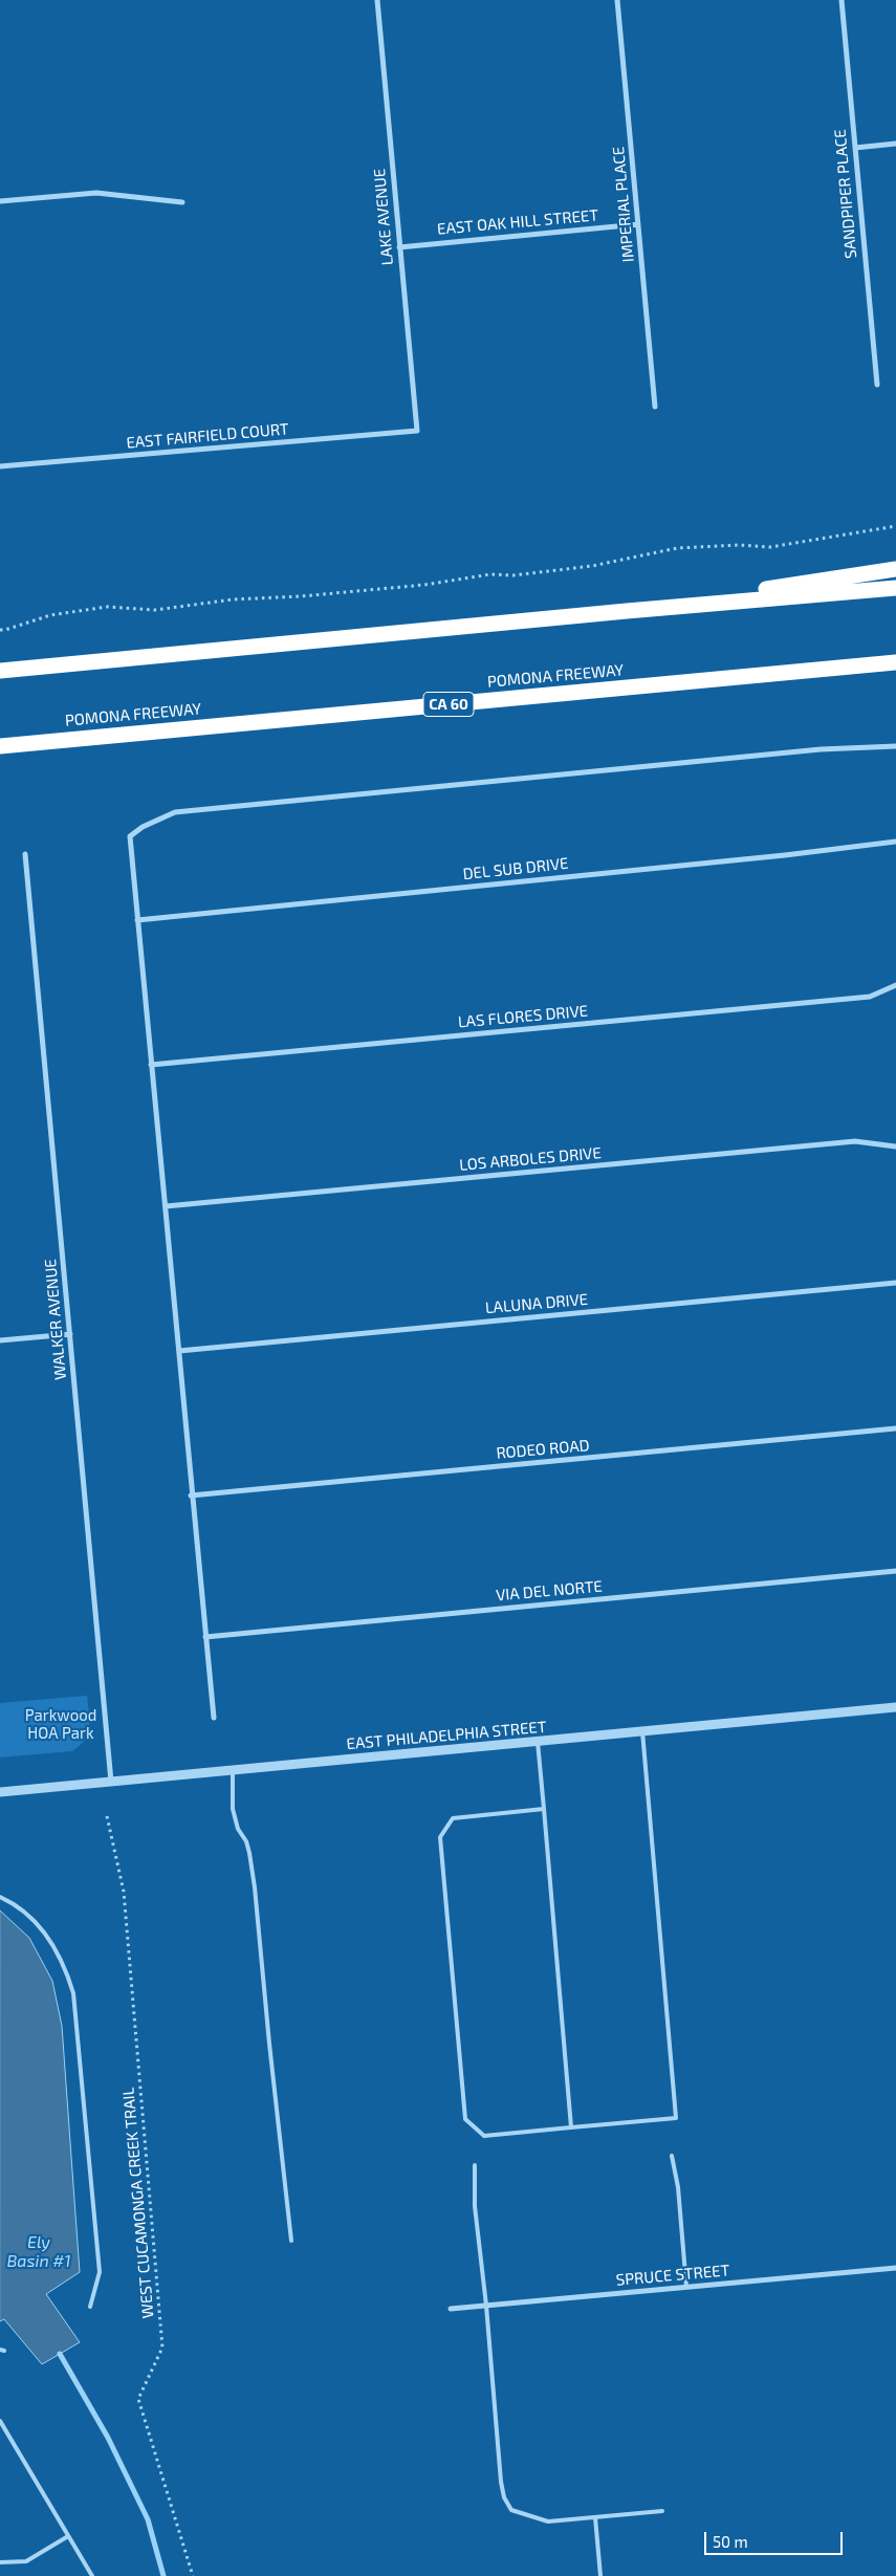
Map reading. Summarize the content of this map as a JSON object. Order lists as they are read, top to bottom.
{
  "streets": {
    "highway": ["POMONA FREEWAY", "CA 60"],
    "street": [
      "SANDPIPER PLACE",
      "IMPERIAL PLACE",
      "LAKE AVENUE",
      "EAST OAK HILL STREET",
      "EAST FAIRFIELD COURT",
      "DEL SUB DRIVE",
      "LAS FLORES DRIVE",
      "LOS ARBOLES DRIVE",
      "LALUNA DRIVE",
      "WALKER AVENUE",
      "RODEO ROAD",
      "VIA DEL NORTE",
      "EAST PHILADELPHIA STREET",
      "SPRUCE STREET"
    ],
    "path": ["WEST CUCAMONGA CREEK TRAIL"]
  },
  "crossings": [
    ["IMPERIAL PLACE", "EAST OAK HILL STREET"],
    ["LAKE AVENUE", "EAST OAK HILL STREET"],
    ["LAKE AVENUE", "EAST FAIRFIELD COURT"],
    ["WALKER AVENUE", "EAST PHILADELPHIA STREET"]
  ],
  "water": ["Ely Basin #1"],
  "parks": ["Parkwood HOA Park"],
  "scale_bar": "50 m"
}
